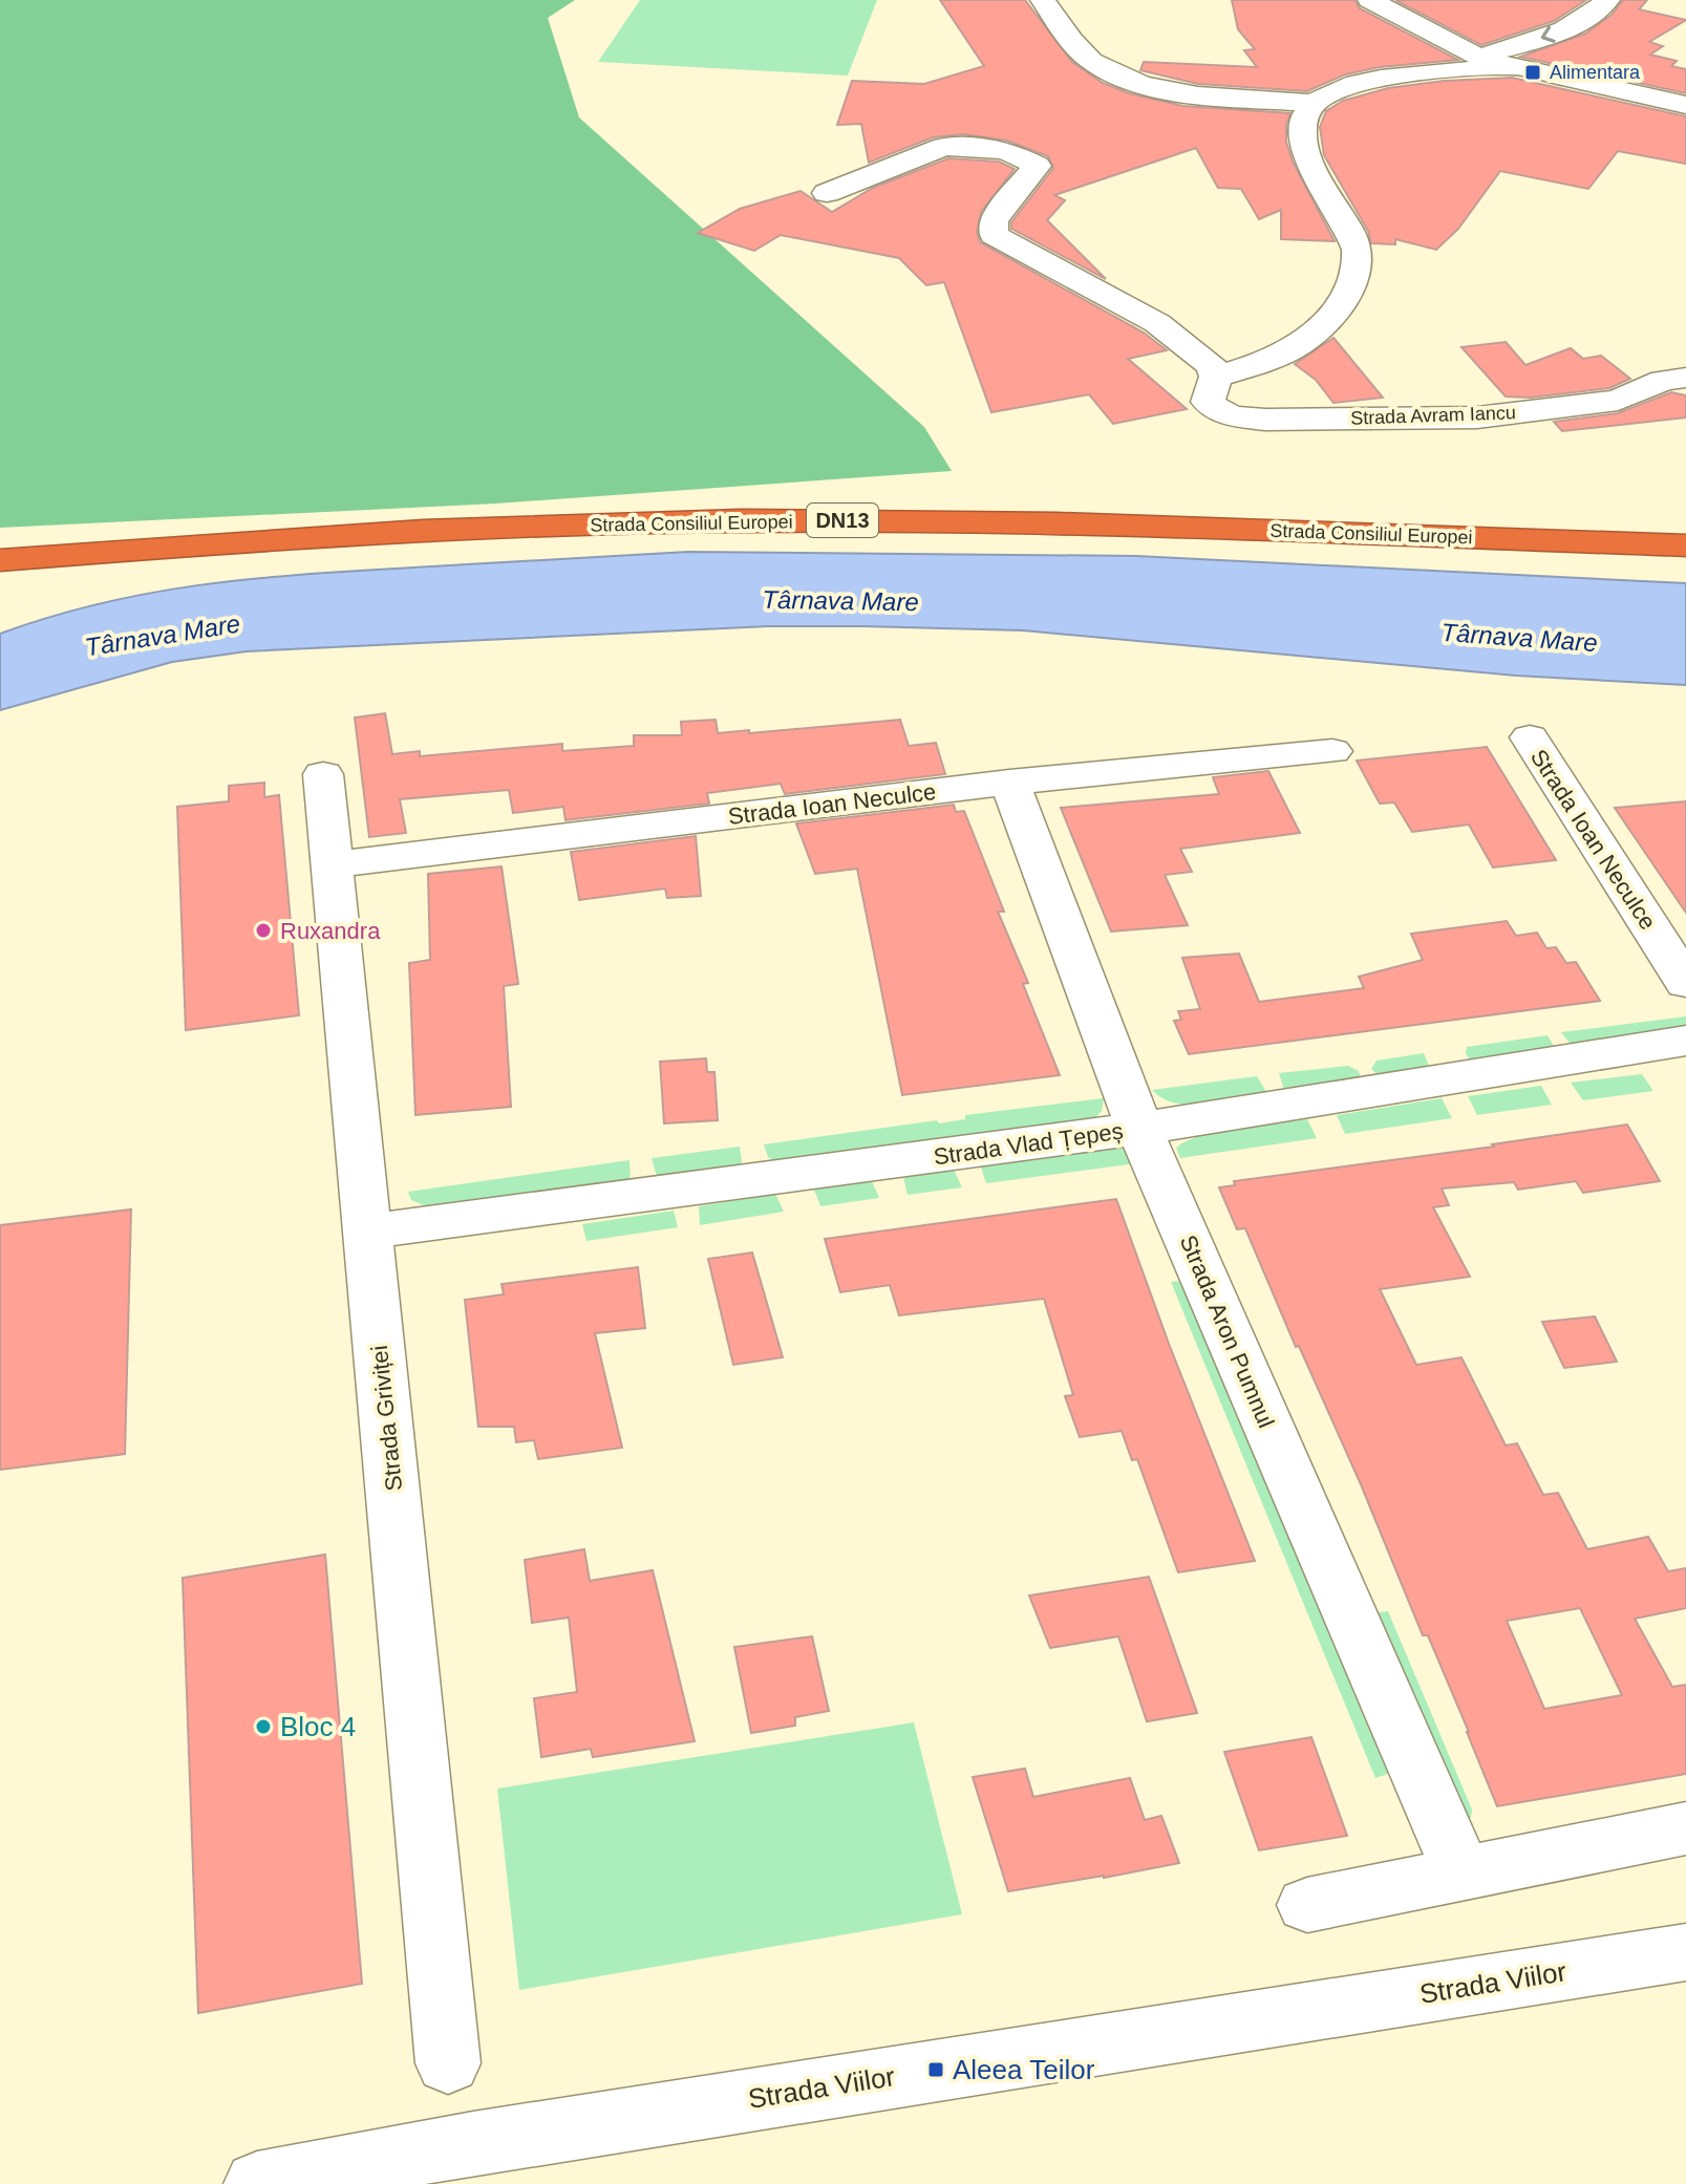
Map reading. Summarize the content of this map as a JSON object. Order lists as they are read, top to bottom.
{
  "streets": {
    "highway": ["DN13", "Strada Consiliul Europei"],
    "street": [
      "Strada Avram Iancu",
      "Strada Ioan Neculce",
      "Strada Vlad Țepeș",
      "Strada Aron Pumnul",
      "Strada Griviței",
      "Strada Viilor"
    ]
  },
  "crossings": [
    ["Strada Ioan Neculce", "Strada Aron Pumnul"],
    ["Strada Ioan Neculce", "Strada Griviței"],
    ["Strada Vlad Țepeș", "Strada Aron Pumnul"],
    ["Strada Vlad Țepeș", "Strada Griviței"]
  ],
  "water": ["Târnava Mare"],
  "places": {
    "transit": ["Alimentara", "Aleea Teilor"],
    "other": ["Ruxandra", "Bloc 4"]
  }
}
